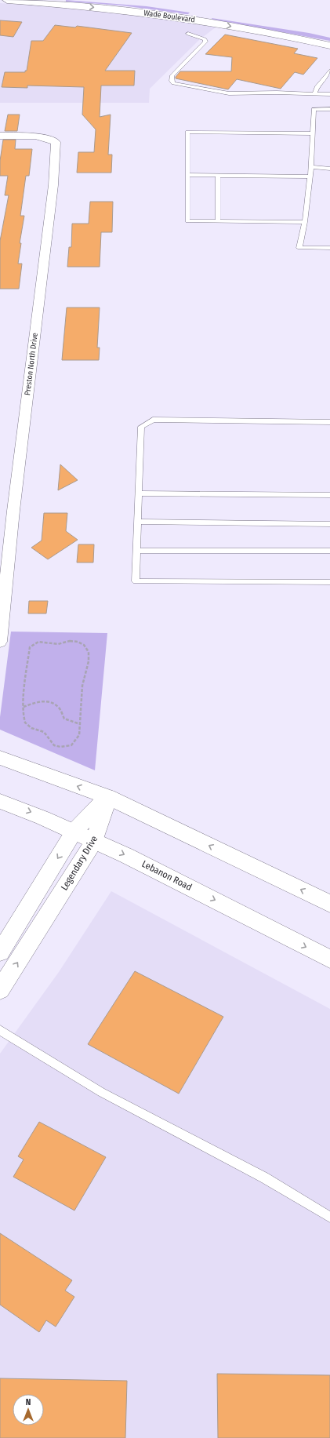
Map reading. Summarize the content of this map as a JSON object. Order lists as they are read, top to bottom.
{
  "streets": {
    "street": [
      "Wade Boulevard",
      "Preston North Drive",
      "Legendary Drive",
      "Lebanon Road"
    ]
  },
  "crossings": [
    ["Legendary Drive", "Lebanon Road"]
  ],
  "one_way": ["Wade Boulevard"],
  "north": "top"
}
